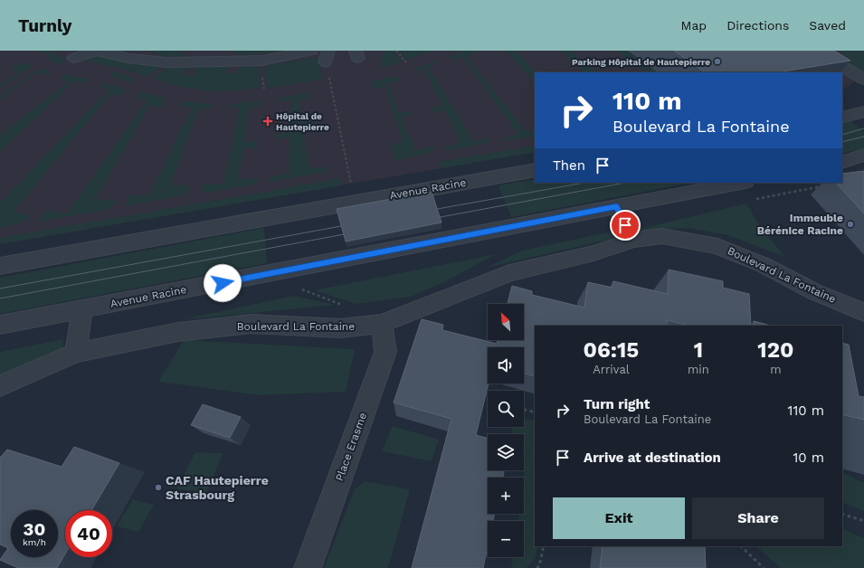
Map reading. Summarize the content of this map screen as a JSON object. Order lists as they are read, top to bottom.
{
  "streets": {
    "street": ["Avenue Racine", "Boulevard La Fontaine", "Place Erasme"]
  },
  "crossings": [
    ["Boulevard La Fontaine", "Place Erasme"]
  ],
  "places": {
    "other": ["Parking Hôpital de Hautepierre", "Immeuble Bérénice Racine", "CAF Hautepierre Strasbourg"],
    "health": ["Hôpital de Hautepierre"]
  },
  "north": "top left",
  "page": {
    "header": "Turnly",
    "nav": ["Map", "Directions", "Saved"],
    "turn": ["110 m", "Boulevard La Fontaine"],
    "then": "Then",
    "map_buttons": ["+", "−"],
    "eta": [
      "06:15",
      "Arrival",
      "1",
      "min",
      "120",
      "m"
    ],
    "list": [
      {
        "name": "Turn right",
        "note": "Boulevard La Fontaine",
        "value": "110 m"
      },
      {
        "name": "Arrive at destination",
        "value": "10 m"
      }
    ],
    "buttons": ["Exit", "Share"],
    "speed": "30 km/h",
    "limit": "40"
  }
}
